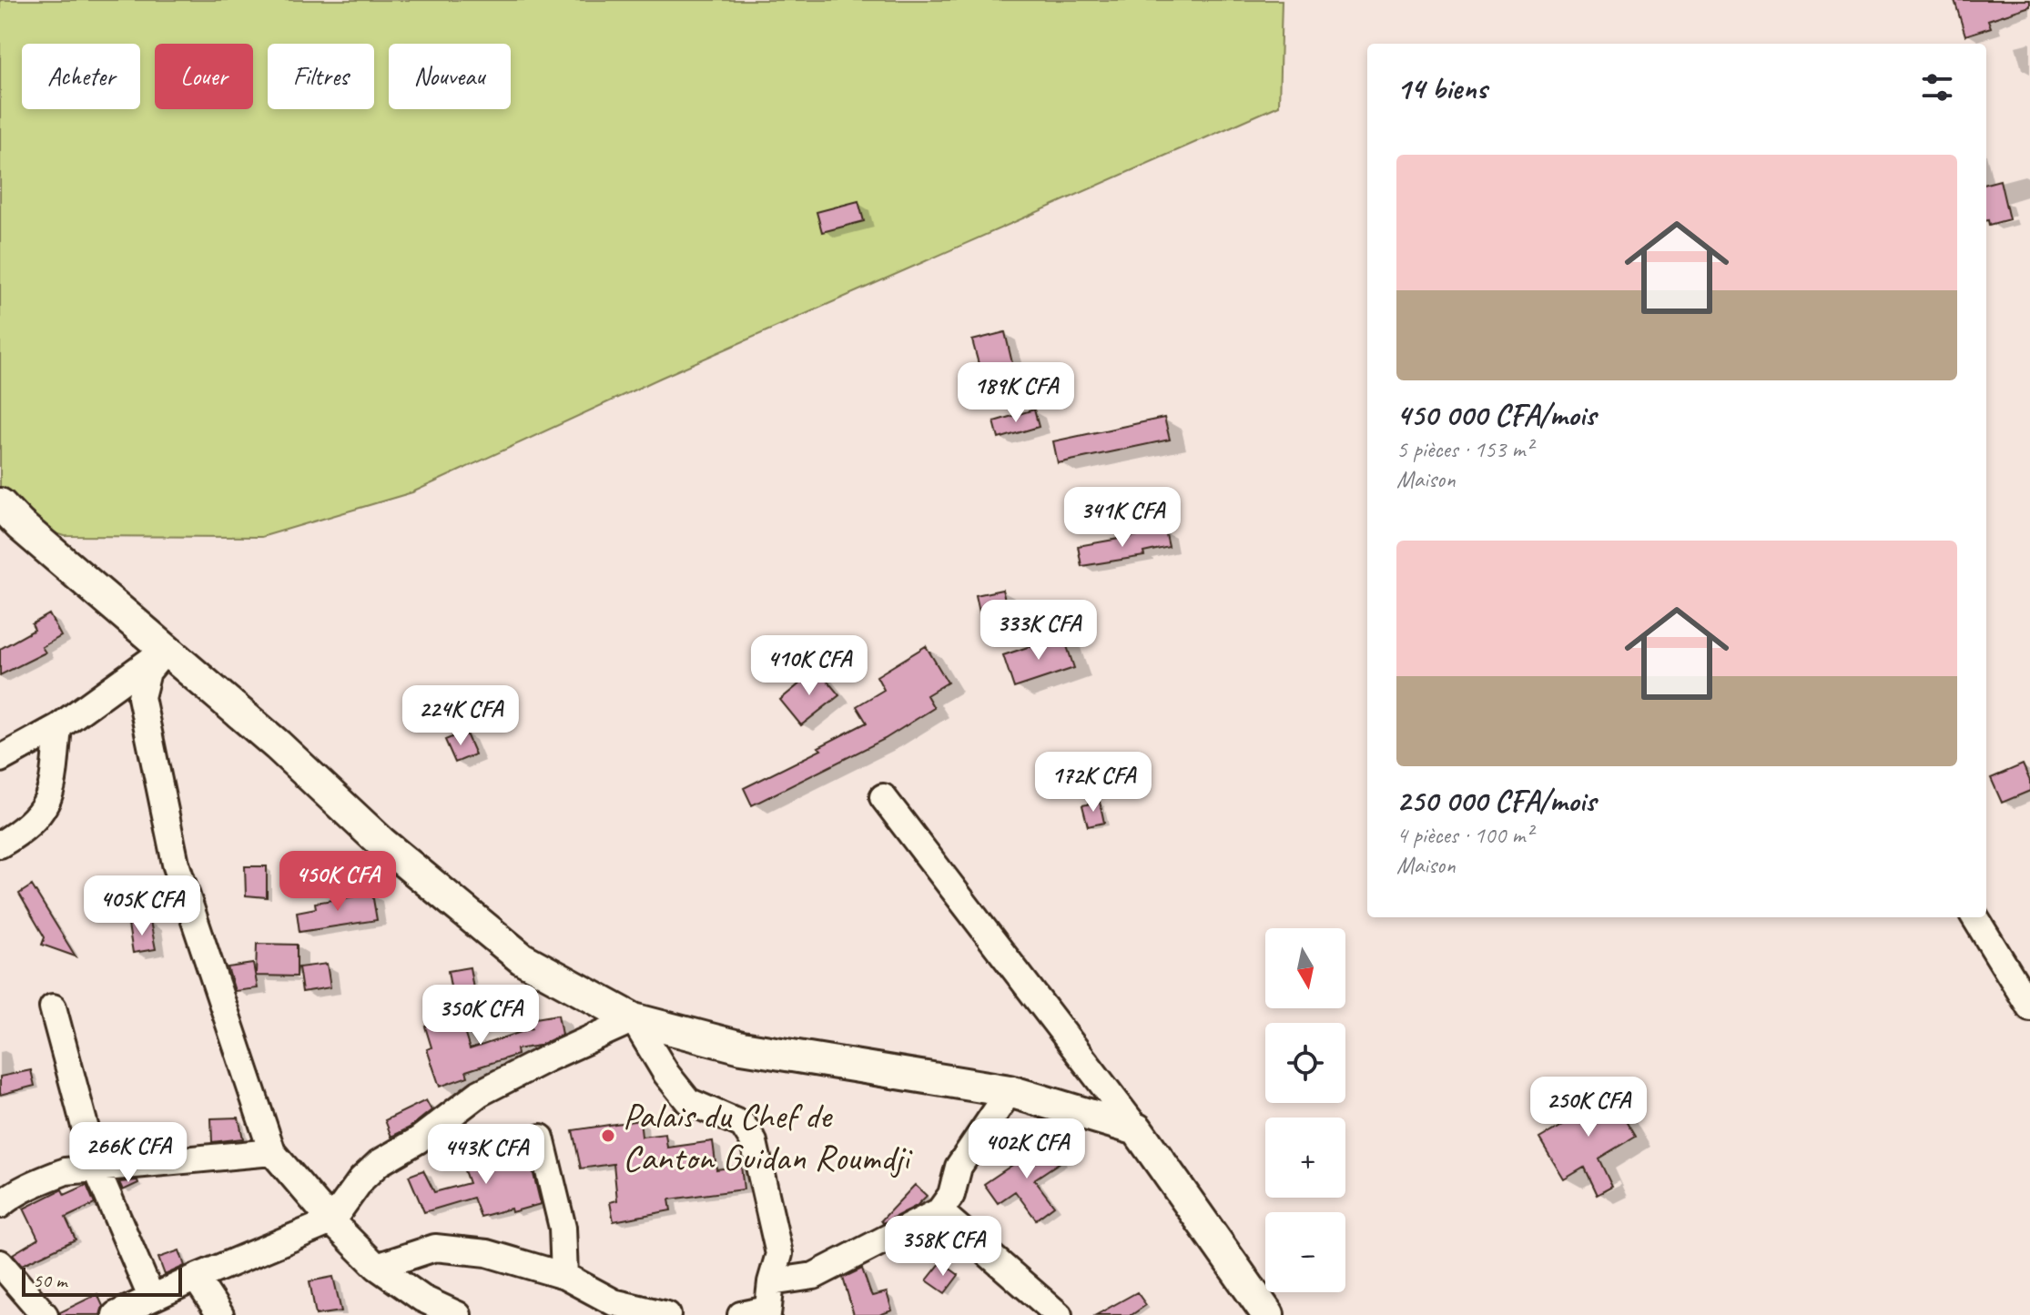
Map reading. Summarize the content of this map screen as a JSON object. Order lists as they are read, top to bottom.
{
  "places": ["Palais du Chef de Canton Guidan Roumdji"],
  "scale_bar": "50 m",
  "north": "bottom",
  "page": {
    "chip": [
      "Acheter",
      "Louer",
      "Filtres",
      "Nouveau"
    ],
    "heading": "14 biens",
    "list": [
      {
        "name": "450 000 CFA/mois",
        "note": "5 pièces · 153 m² · Maison"
      },
      {
        "name": "250 000 CFA/mois",
        "note": "4 pièces · 100 m² · Maison"
      }
    ],
    "price": [
      "189K CFA",
      "341K CFA",
      "333K CFA",
      "410K CFA",
      "224K CFA",
      "172K CFA",
      "450K CFA",
      "405K CFA",
      "350K CFA",
      "250K CFA",
      "402K CFA",
      "266K CFA",
      "443K CFA",
      "358K CFA"
    ],
    "map_buttons": ["+", "−"],
    "scale": "50 m"
  }
}
